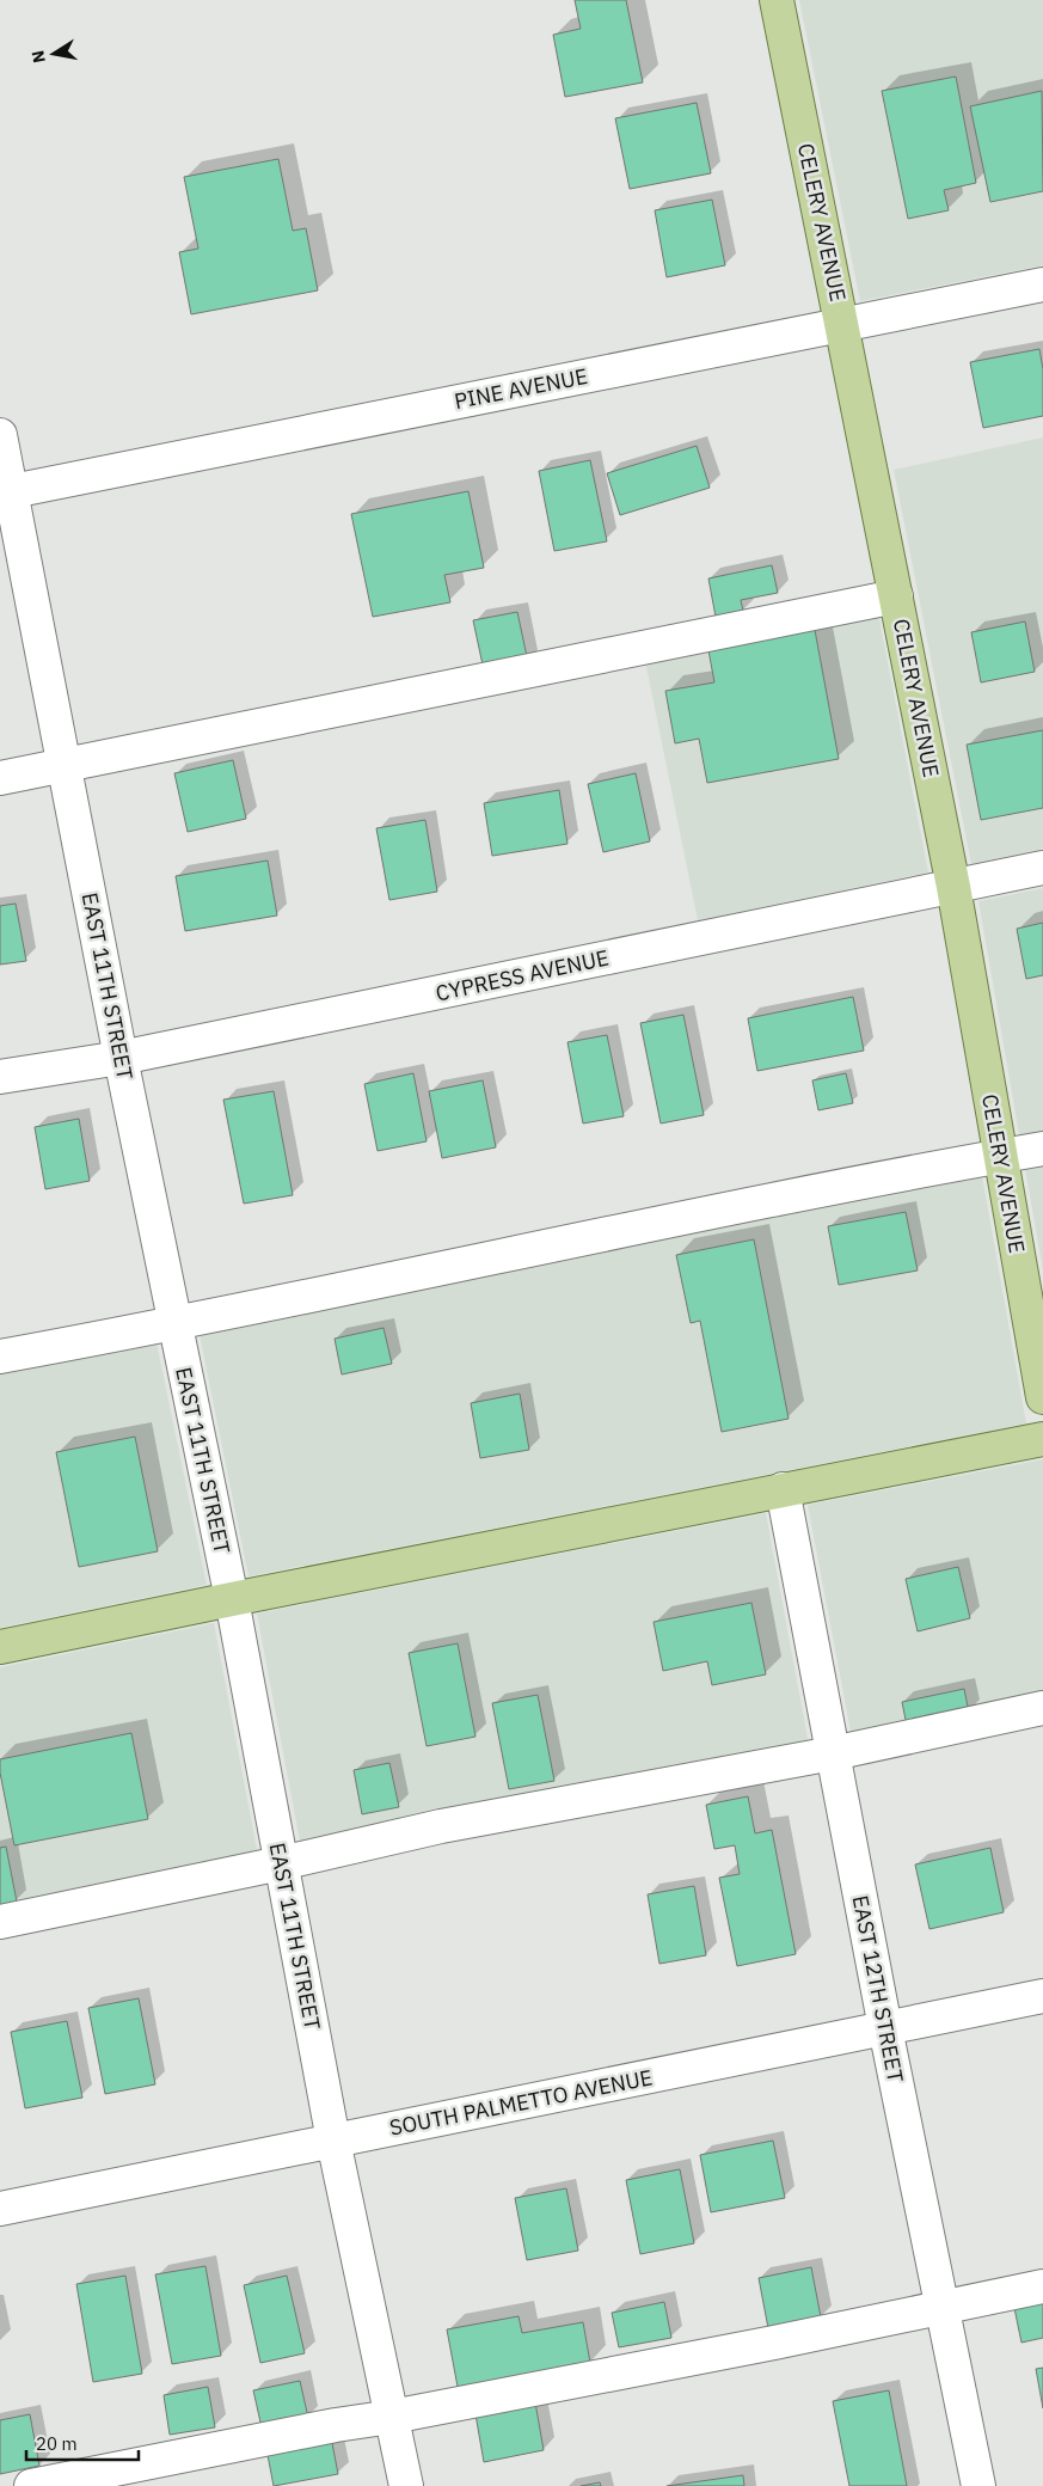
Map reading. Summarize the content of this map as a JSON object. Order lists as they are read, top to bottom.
{
  "streets": {
    "main road": ["CELERY AVENUE"],
    "street": [
      "PINE AVENUE",
      "CYPRESS AVENUE",
      "EAST 11TH STREET",
      "EAST 12TH STREET",
      "SOUTH PALMETTO AVENUE"
    ]
  },
  "crossings": [
    ["CELERY AVENUE", "PINE AVENUE"],
    ["CELERY AVENUE", "CYPRESS AVENUE"],
    ["PINE AVENUE", "EAST 11TH STREET"],
    ["CYPRESS AVENUE", "EAST 11TH STREET"],
    ["EAST 11TH STREET", "SOUTH PALMETTO AVENUE"],
    ["EAST 12TH STREET", "SOUTH PALMETTO AVENUE"]
  ],
  "scale_bar": "20 m",
  "north": "left"
}
